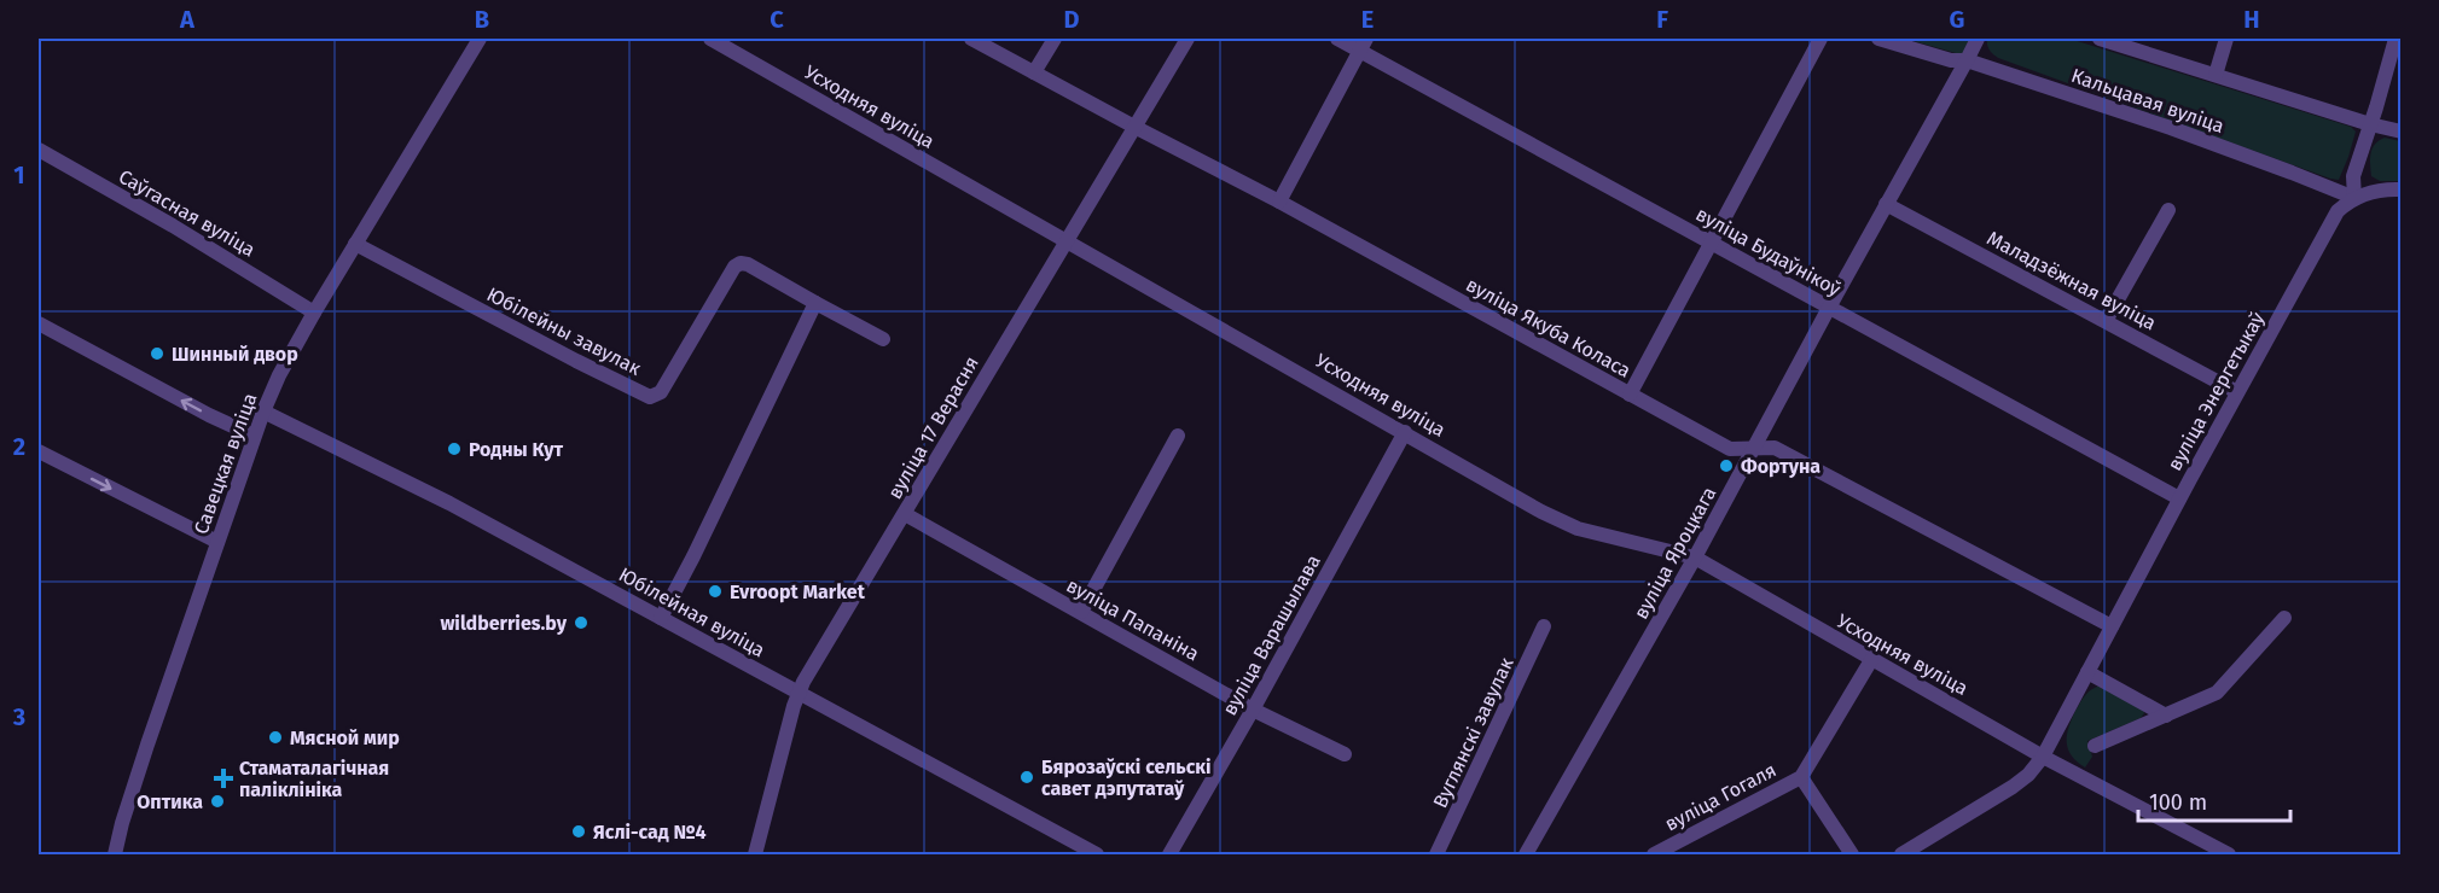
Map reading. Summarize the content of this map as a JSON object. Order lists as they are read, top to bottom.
{
  "streets": {
    "street": [
      "Кальцавая вуліца",
      "Усходняя вуліца",
      "Саўгасная вуліца",
      "вуліца Будаўнікоў",
      "Маладзёжная вуліца",
      "вуліца Якуба Коласа",
      "Юбілейны завулак",
      "вуліца Энергетыкаў",
      "вуліца 17 Верасня",
      "Савецкая вуліца",
      "вуліца Яроцкага",
      "Юбілейная вуліца",
      "вуліца Папаніна",
      "вуліца Варашылава",
      "Вуглянскі завулак",
      "вуліца Гогаля"
    ]
  },
  "crossings": [
    ["Кальцавая вуліца", "вуліца Энергетыкаў"],
    ["Кальцавая вуліца", "вуліца Яроцкага"],
    ["Усходняя вуліца", "вуліца Энергетыкаў"],
    ["Усходняя вуліца", "вуліца 17 Верасня"],
    ["Усходняя вуліца", "вуліца Яроцкага"],
    ["Усходняя вуліца", "вуліца Варашылава"],
    ["Усходняя вуліца", "вуліца Гогаля"],
    ["Саўгасная вуліца", "Савецкая вуліца"],
    ["вуліца Будаўнікоў", "вуліца Энергетыкаў"],
    ["вуліца Будаўнікоў", "вуліца Яроцкага"],
    ["Маладзёжная вуліца", "вуліца Энергетыкаў"],
    ["Маладзёжная вуліца", "вуліца Яроцкага"],
    ["вуліца Якуба Коласа", "вуліца Энергетыкаў"],
    ["вуліца Якуба Коласа", "вуліца 17 Верасня"],
    ["вуліца Якуба Коласа", "вуліца Яроцкага"],
    ["Юбілейны завулак", "Савецкая вуліца"],
    ["вуліца 17 Верасня", "Юбілейная вуліца"],
    ["вуліца 17 Верасня", "вуліца Папаніна"],
    ["Савецкая вуліца", "Юбілейная вуліца"],
    ["вуліца Папаніна", "вуліца Варашылава"]
  ],
  "places": {
    "other": [
      "Шинный двор",
      "Родны Кут",
      "Фортуна",
      "Evroopt Market",
      "wildberries.by",
      "Мясной мир",
      "Бярозаўскі сельскі савет дэпутатаў",
      "Оптика",
      "Яслі-сад №4"
    ],
    "health": ["Стаматалагічная паліклініка"]
  },
  "scale_bar": "100 m",
  "grid": {
    "columns": [
      "A",
      "B",
      "C",
      "D",
      "E",
      "F",
      "G",
      "H"
    ],
    "rows": ["1", "2", "3"]
  }
}
